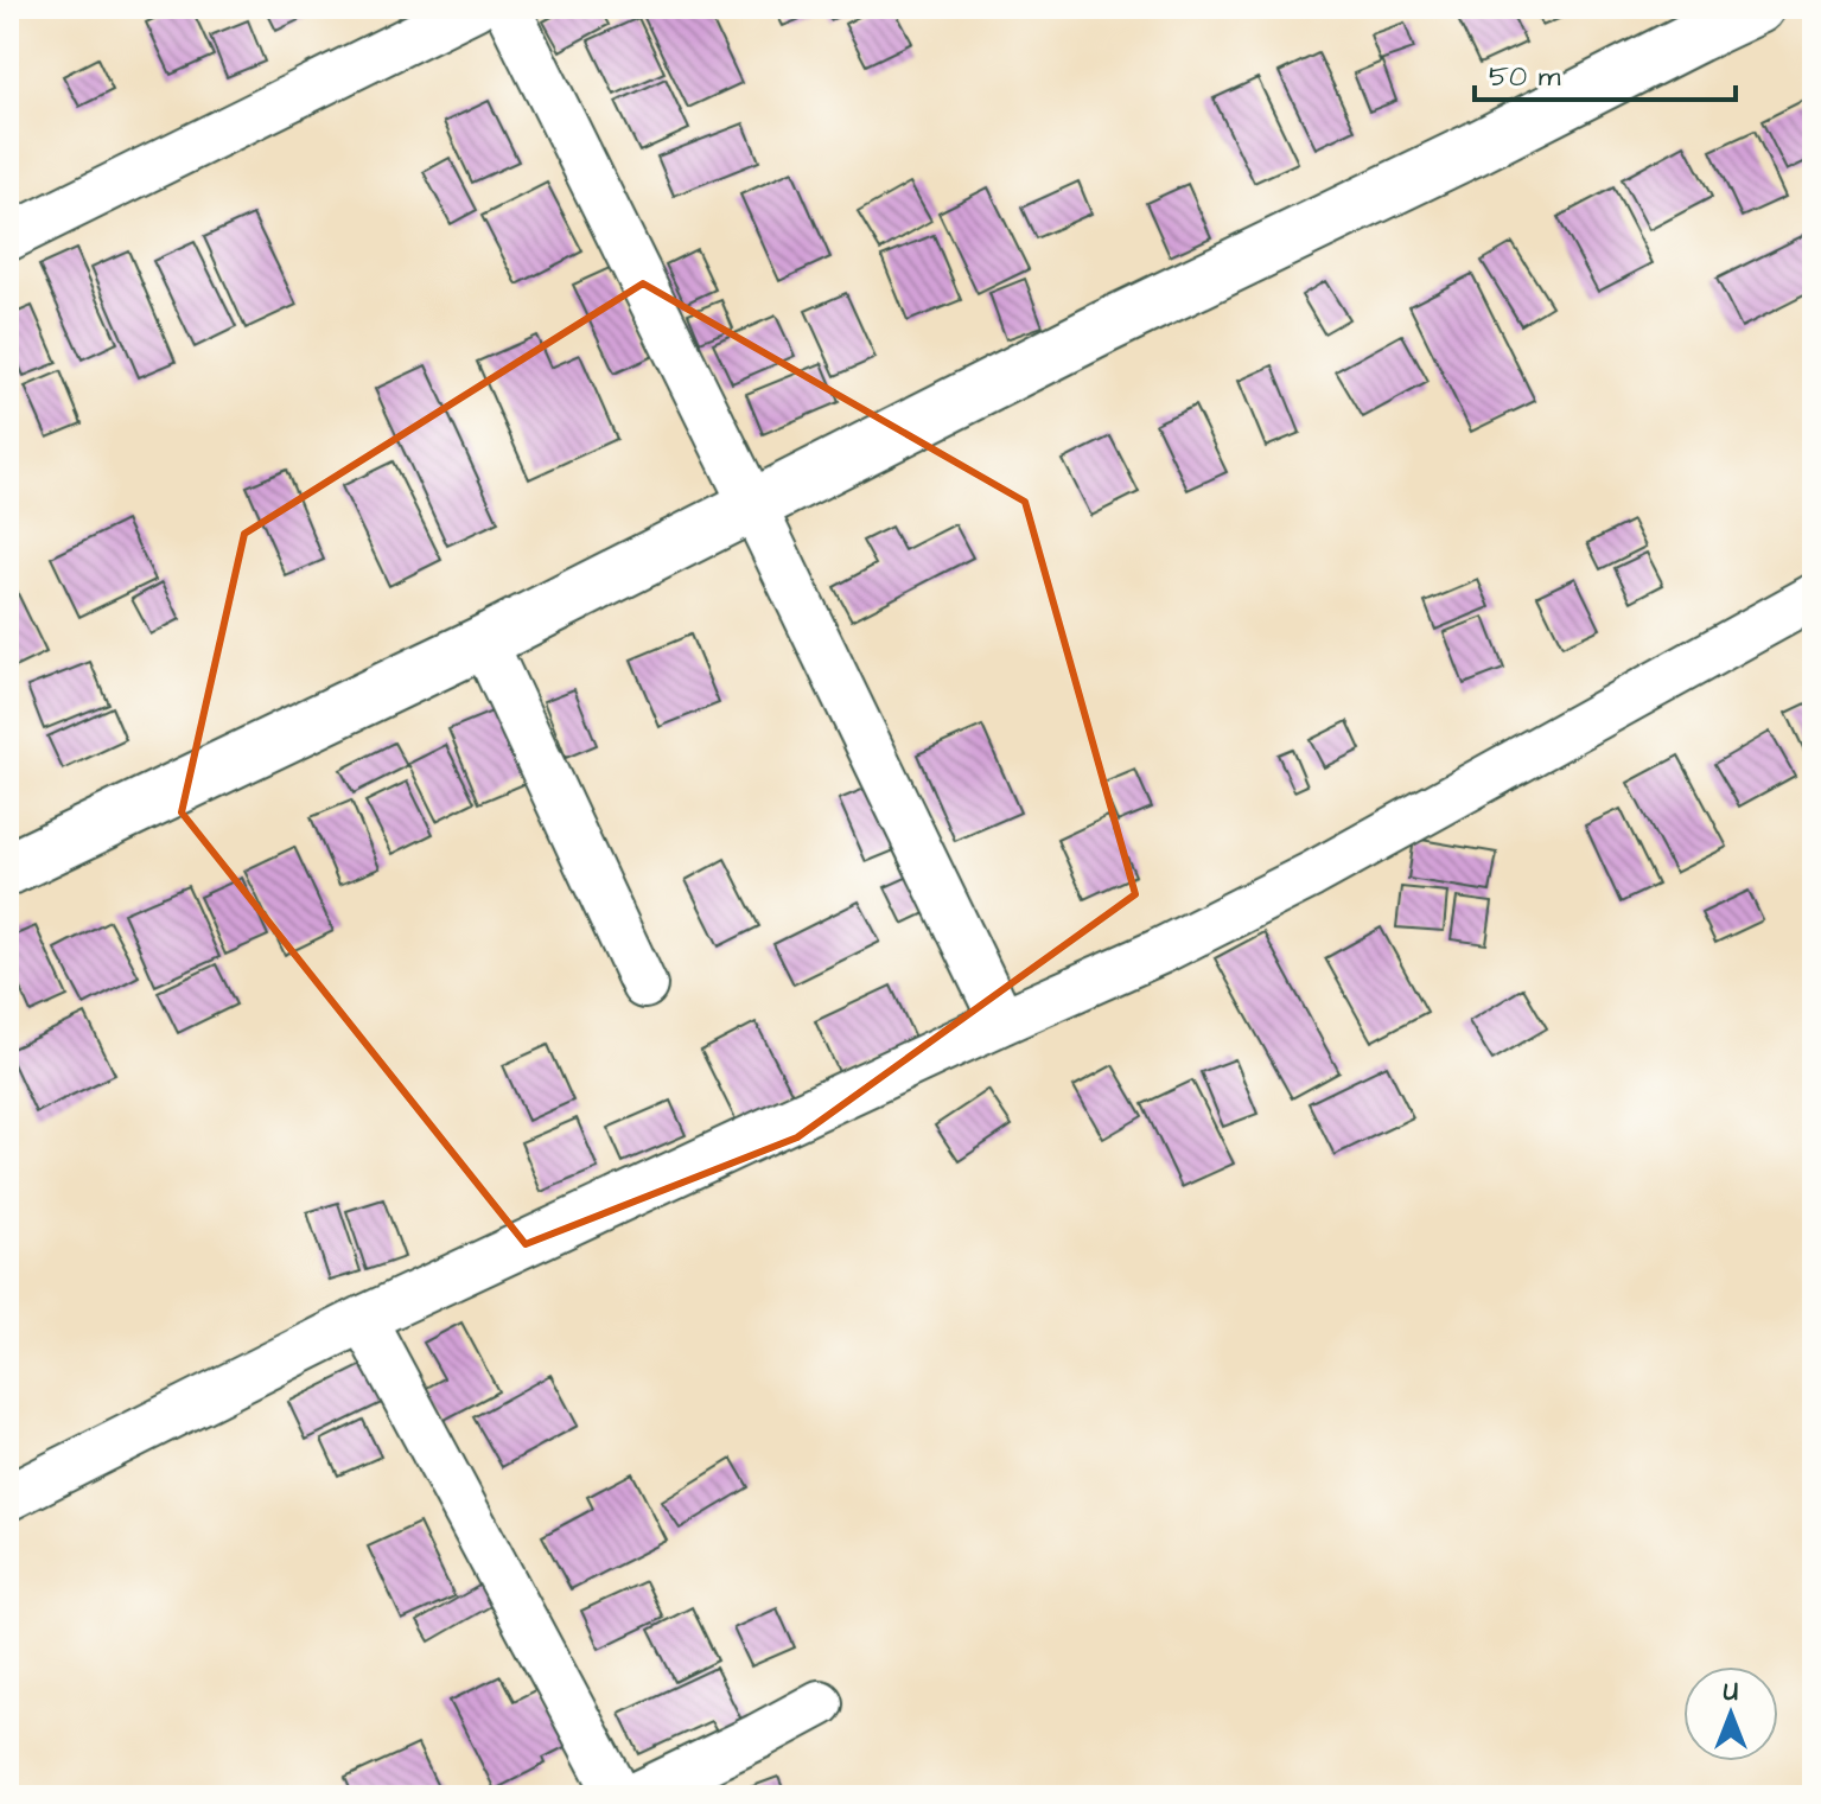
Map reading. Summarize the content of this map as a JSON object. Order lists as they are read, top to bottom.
{
  "scale_bar": "50 m",
  "north": "top"
}
